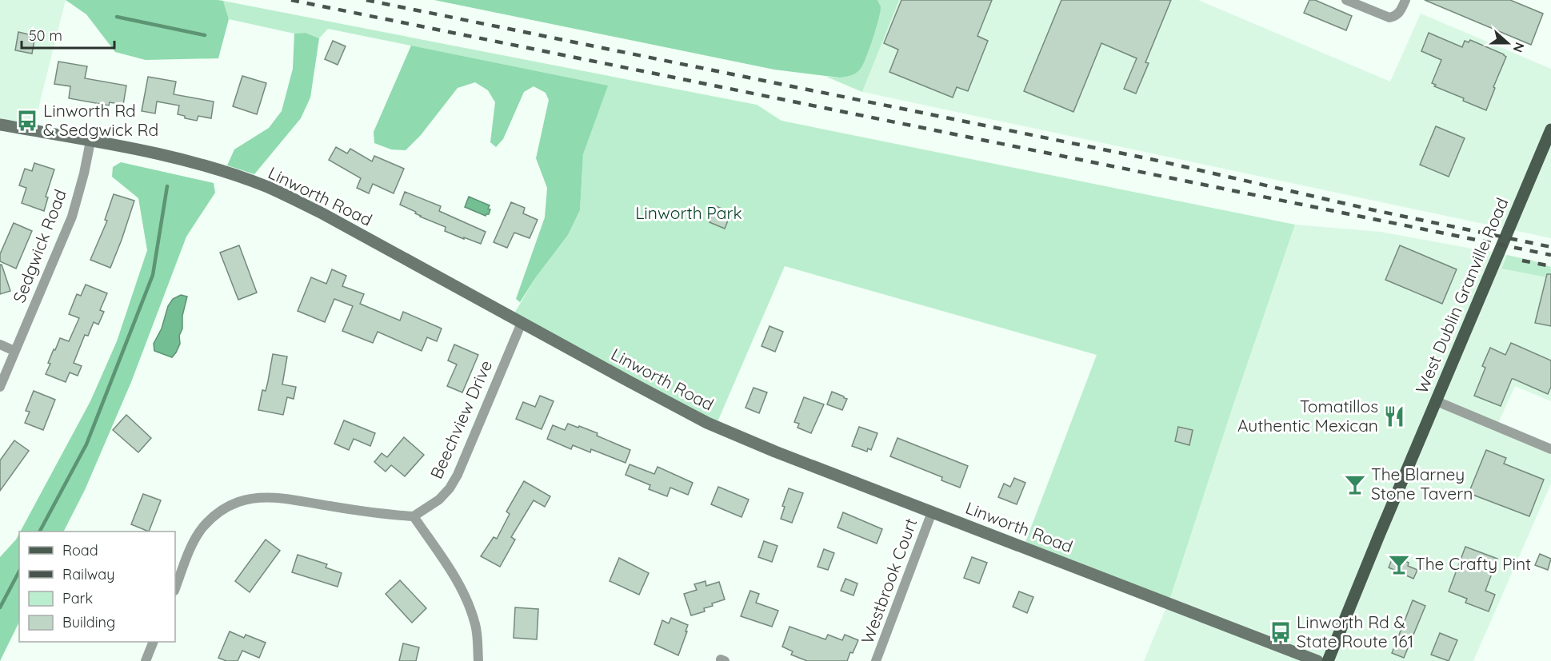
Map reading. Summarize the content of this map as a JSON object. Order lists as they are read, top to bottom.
{
  "streets": {
    "main road": ["Linworth Road", "West Dublin Granville Road"],
    "street": ["Sedgwick Road", "Beechview Drive", "Westbrook Court"]
  },
  "crossings": [
    ["Linworth Road", "Sedgwick Road"],
    ["Linworth Road", "Beechview Drive"],
    ["Linworth Road", "Westbrook Court"]
  ],
  "parks": ["Linworth Park"],
  "places": {
    "bus stop": ["Linworth Rd & Sedgwick Rd", "Linworth Rd & State Route 161"],
    "restaurant": ["Tomatillos Authentic Mexican"],
    "bar": ["The Blarney Stone Tavern", "The Crafty Pint"]
  },
  "legend": [
    "Road",
    "Railway",
    "Park",
    "Building"
  ],
  "scale_bar": "50 m",
  "north": "right"
}
